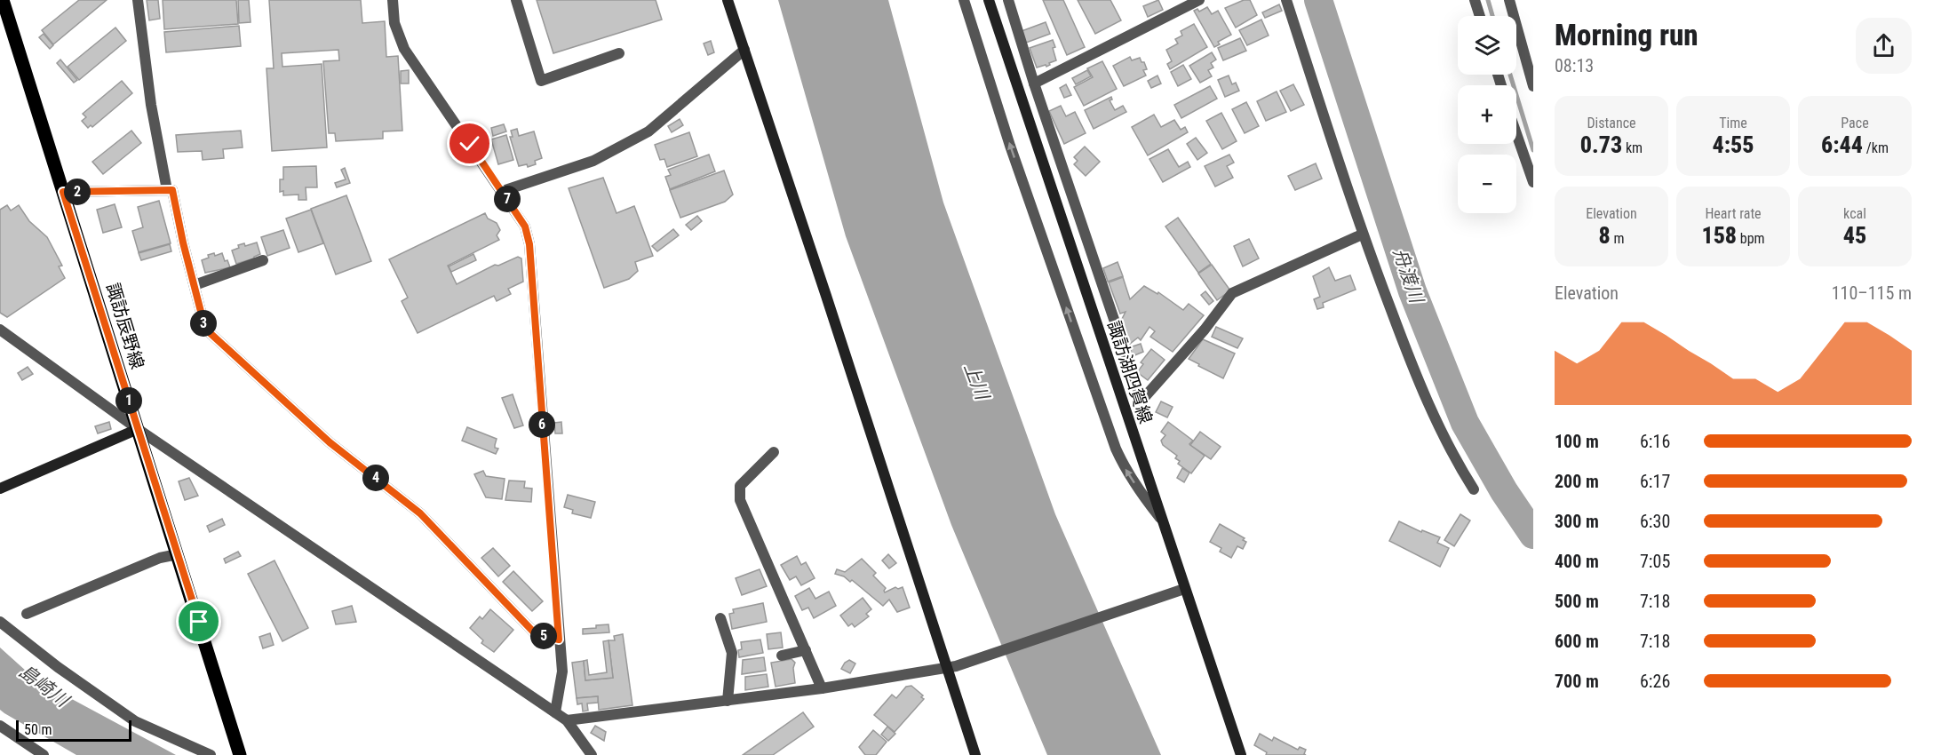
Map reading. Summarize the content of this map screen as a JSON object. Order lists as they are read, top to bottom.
{
  "streets": {
    "main road": ["諏訪辰野線"],
    "street": ["諏訪湖四賀線"]
  },
  "water": ["舟渡川", "上川", "島崎川"],
  "scale_bar": "50 m",
  "page": {
    "heading": ["Morning run", "08:13"],
    "map_buttons": ["+", "−"],
    "stats": [
      ["Distance", "0.73 km"],
      ["Time", "4:55"],
      ["Pace", "6:44 /km"],
      ["Elevation", "8 m"],
      ["Heart rate", "158 bpm"],
      ["kcal", "45"]
    ],
    "pins": [
      "2",
      "7",
      "3",
      "1",
      "6",
      "4",
      "5"
    ],
    "chart": ["Elevation", "110–115 m"],
    "list": [
      {
        "name": "100 m",
        "note": "6:16"
      },
      {
        "name": "200 m",
        "note": "6:17"
      },
      {
        "name": "300 m",
        "note": "6:30"
      },
      {
        "name": "400 m",
        "note": "7:05"
      },
      {
        "name": "500 m",
        "note": "7:18"
      },
      {
        "name": "600 m",
        "note": "7:18"
      },
      {
        "name": "700 m",
        "note": "6:26"
      }
    ],
    "scale": "50 m"
  }
}
